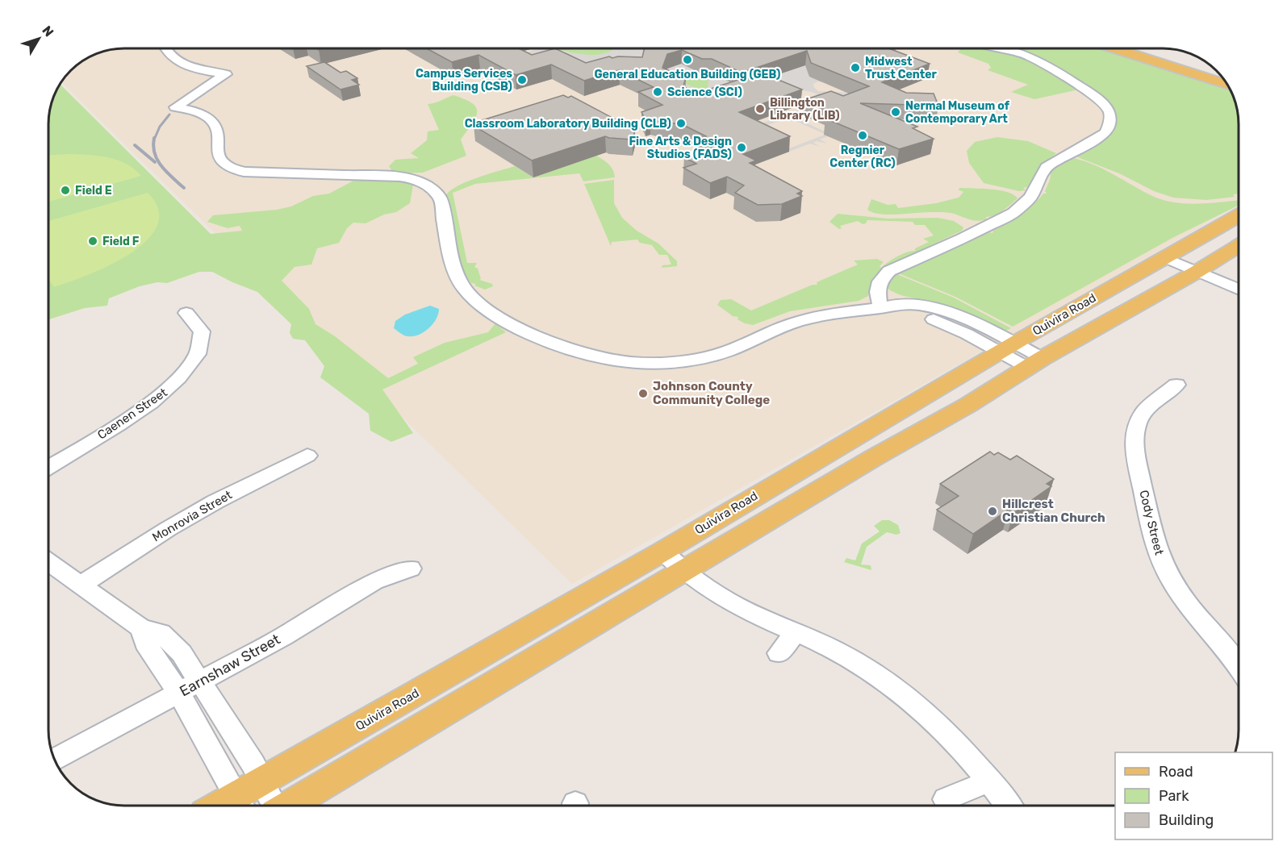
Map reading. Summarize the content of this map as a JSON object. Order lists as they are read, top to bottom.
{
  "streets": {
    "main road": ["Quivira Road"],
    "street": [
      "Caenen Street",
      "Monrovia Street",
      "Cody Street",
      "Earnshaw Street"
    ]
  },
  "places": [
    "General Education Building (GEB)",
    "Midwest Trust Center",
    "Campus Services Building (CSB)",
    "Science (SCI)",
    "Billington Library (LIB)",
    "Nermal Museum of Contemporary Art",
    "Classroom Laboratory Building (CLB)",
    "Regnier Center (RC)",
    "Fine Arts & Design Studios (FADS)",
    "Field E",
    "Field F",
    "Johnson County Community College",
    "Hillcrest Christian Church"
  ],
  "legend": ["Road", "Park", "Building"],
  "north": "top right"
}
